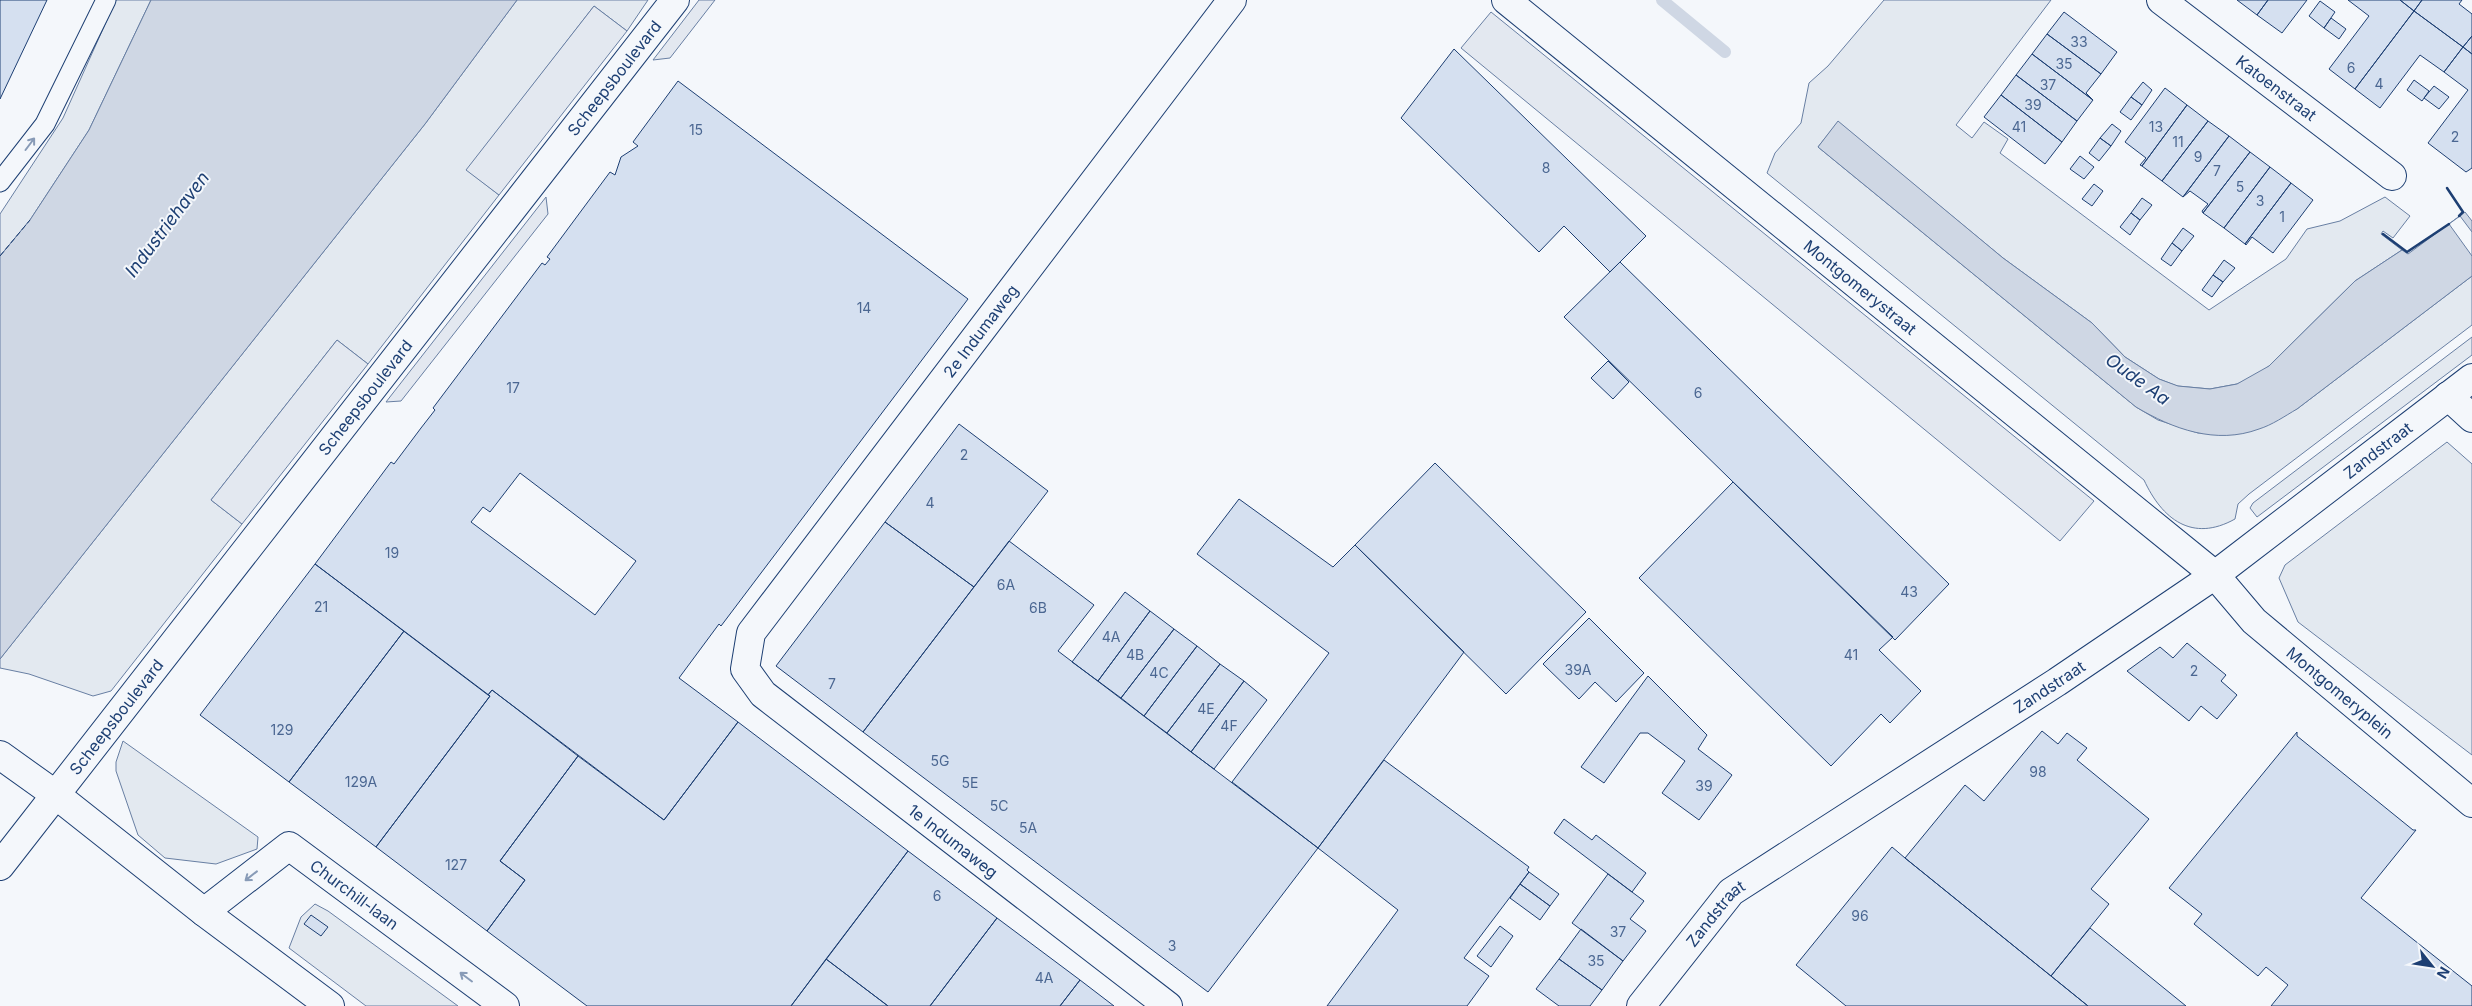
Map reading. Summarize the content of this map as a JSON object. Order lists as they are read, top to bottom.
{
  "streets": {
    "street": [
      "Scheepsboulevard",
      "Katoenstraat",
      "Montgomerystraat",
      "2e Indumaweg",
      "Zandstraat",
      "Montgomeryplein",
      "1e Indumaweg",
      "Churchill-laan"
    ]
  },
  "crossings": [
    ["Montgomerystraat", "Zandstraat"],
    ["Montgomerystraat", "Montgomeryplein"],
    ["2e Indumaweg", "1e Indumaweg"],
    ["Zandstraat", "Montgomeryplein"]
  ],
  "water": ["Industriehaven", "Oude Aa"],
  "house_numbers": [
    "33",
    "35",
    "6",
    "4",
    "37",
    "39",
    "41",
    "13",
    "15",
    "2",
    "11",
    "9",
    "8",
    "7",
    "5",
    "3",
    "1",
    "14",
    "17",
    "6",
    "2",
    "4",
    "19",
    "6A",
    "43",
    "21",
    "6B",
    "4A",
    "4B",
    "41",
    "39A",
    "2",
    "4C",
    "7",
    "4E",
    "4F",
    "129",
    "5G",
    "98",
    "129A",
    "5E",
    "39",
    "5C",
    "5A",
    "127",
    "6",
    "96",
    "37",
    "3",
    "35",
    "4A"
  ],
  "north": "bottom right"
}
